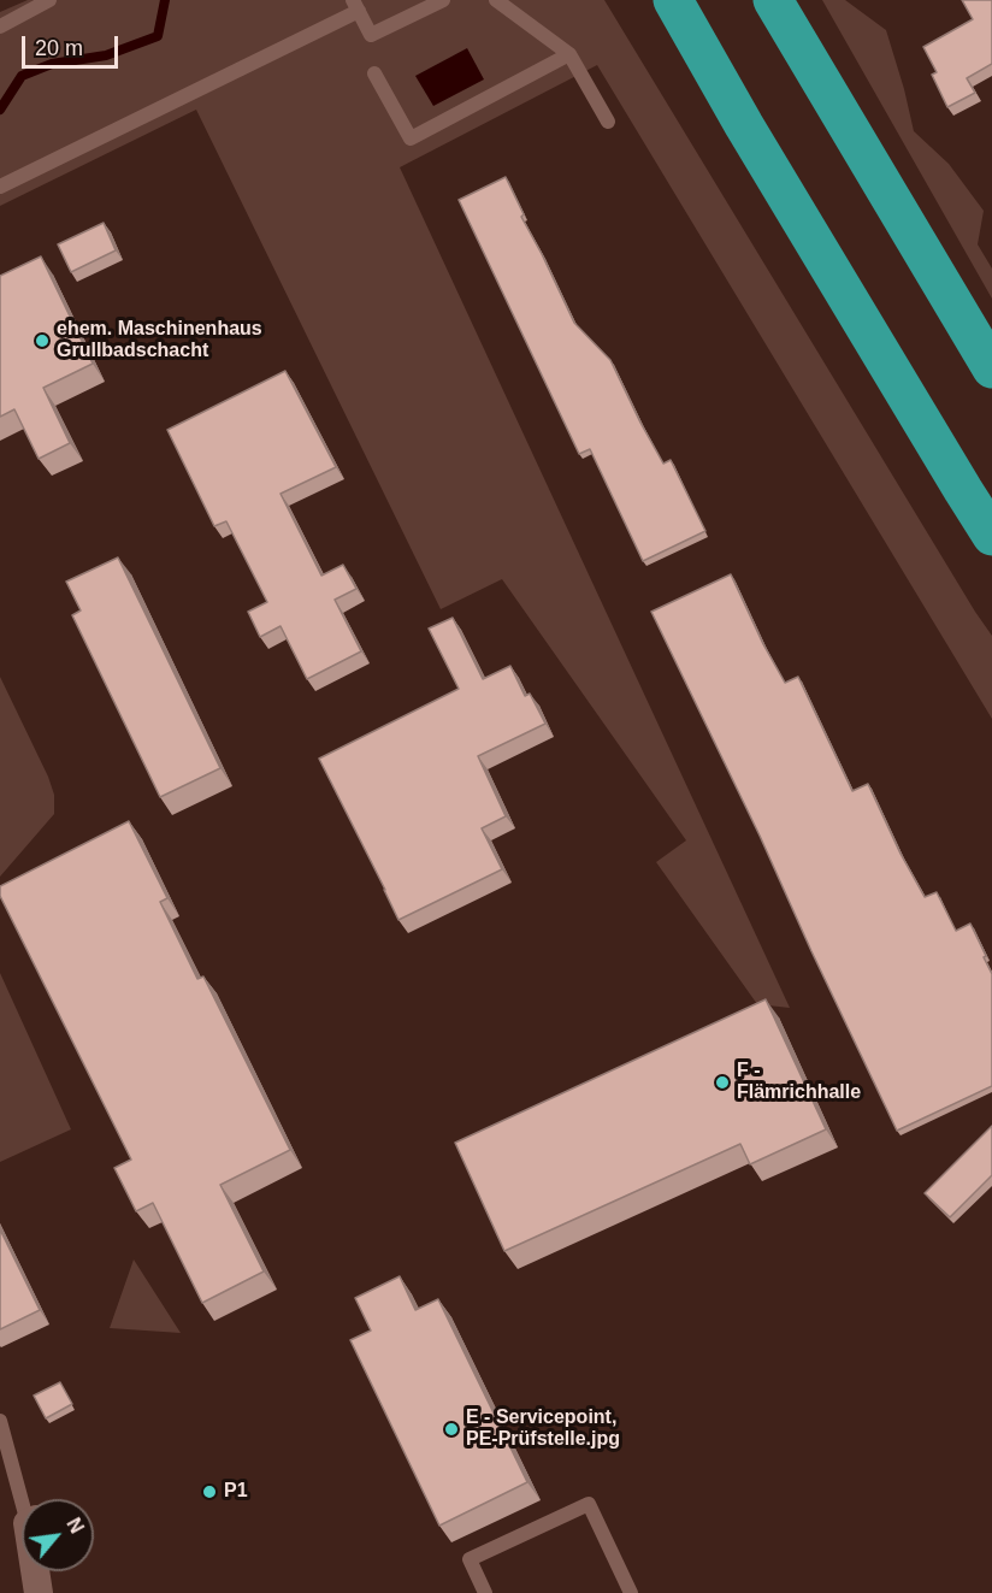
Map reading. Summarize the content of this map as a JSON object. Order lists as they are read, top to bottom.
{
  "places": [
    "ehem. Maschinenhaus Grullbadschacht",
    "F - Flämrichhalle",
    "E - Servicepoint, PE-Prüfstelle.jpg",
    "P1"
  ],
  "scale_bar": "20 m",
  "north": "top right"
}
